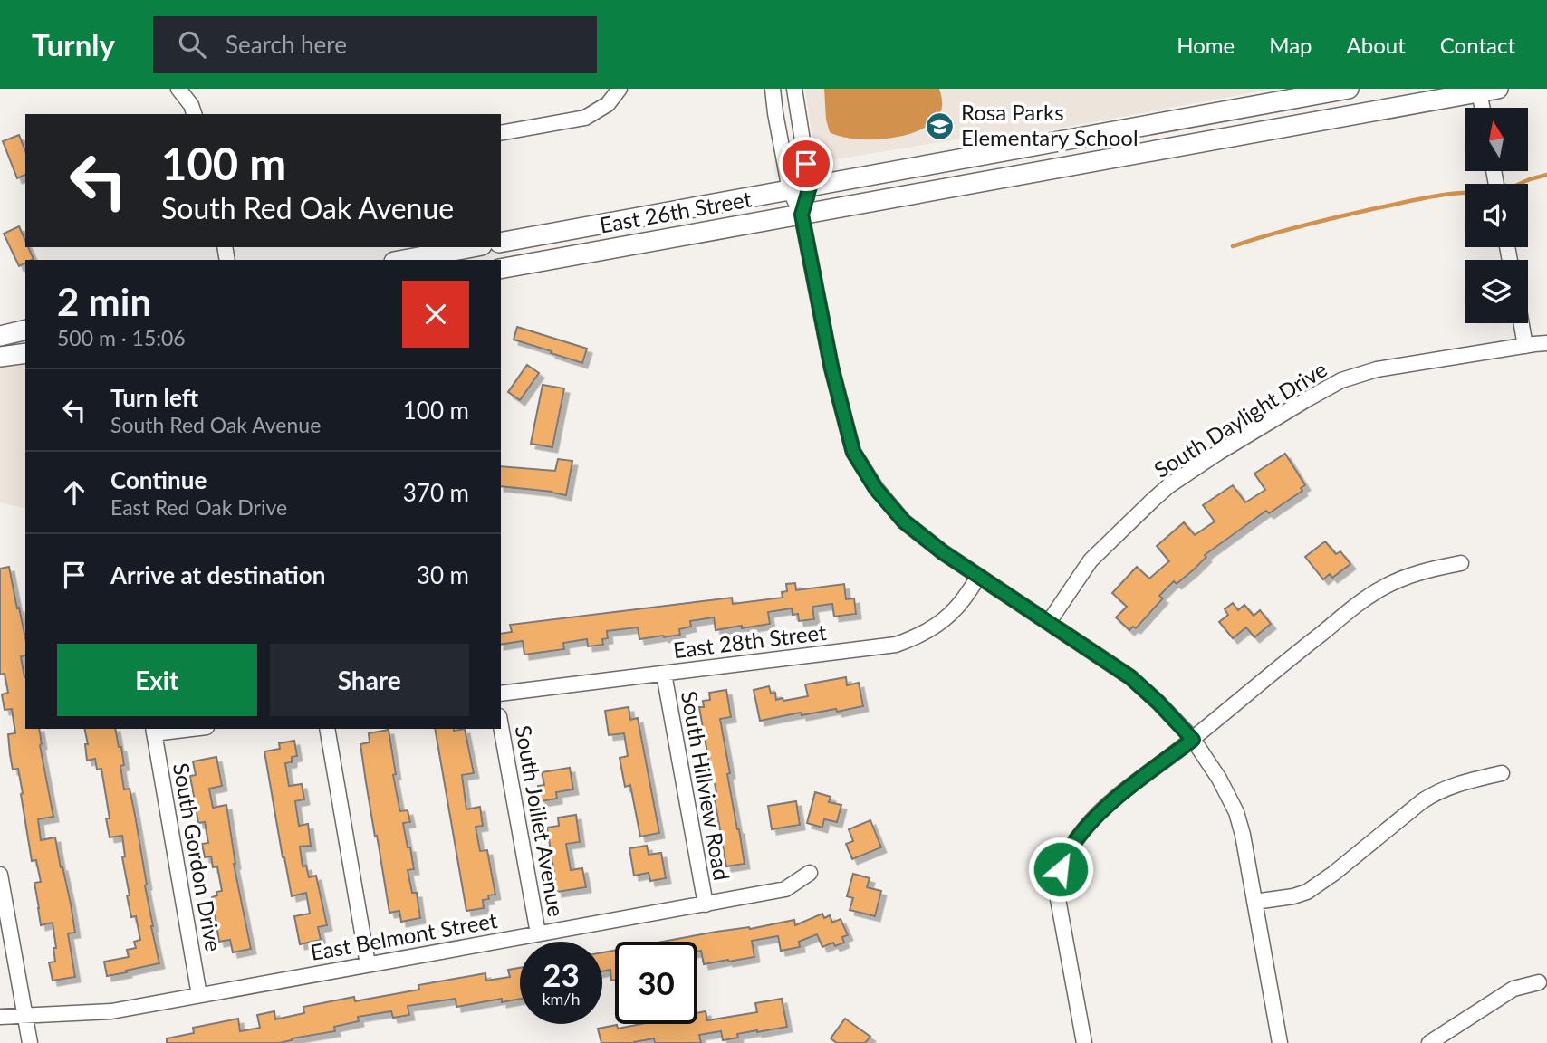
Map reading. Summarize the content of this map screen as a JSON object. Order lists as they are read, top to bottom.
{
  "streets": {
    "main road": ["East 26th Street"],
    "street": [
      "South Daylight Drive",
      "East 28th Street",
      "South Hillview Road",
      "South Joiliet Avenue",
      "South Gordon Drive",
      "East Belmont Street"
    ]
  },
  "crossings": [
    ["East 28th Street", "South Hillview Road"],
    ["South Hillview Road", "East Belmont Street"],
    ["South Joiliet Avenue", "East Belmont Street"],
    ["South Gordon Drive", "East Belmont Street"]
  ],
  "places": {
    "school or university": ["Rosa Parks Elementary School"]
  },
  "north": "top",
  "page": {
    "header": "Turnly",
    "search": "Search here",
    "nav": [
      "Home",
      "Map",
      "About",
      "Contact"
    ],
    "turn": ["100 m", "South Red Oak Avenue"],
    "heading": ["2 min", "500 m · 15:06"],
    "list": [
      {
        "name": "Turn left",
        "note": "South Red Oak Avenue",
        "value": "100 m"
      },
      {
        "name": "Continue",
        "note": "East Red Oak Drive",
        "value": "370 m"
      },
      {
        "name": "Arrive at destination",
        "value": "30 m"
      }
    ],
    "buttons": ["Exit", "Share"],
    "speed": "23 km/h",
    "limit": "30"
  }
}
